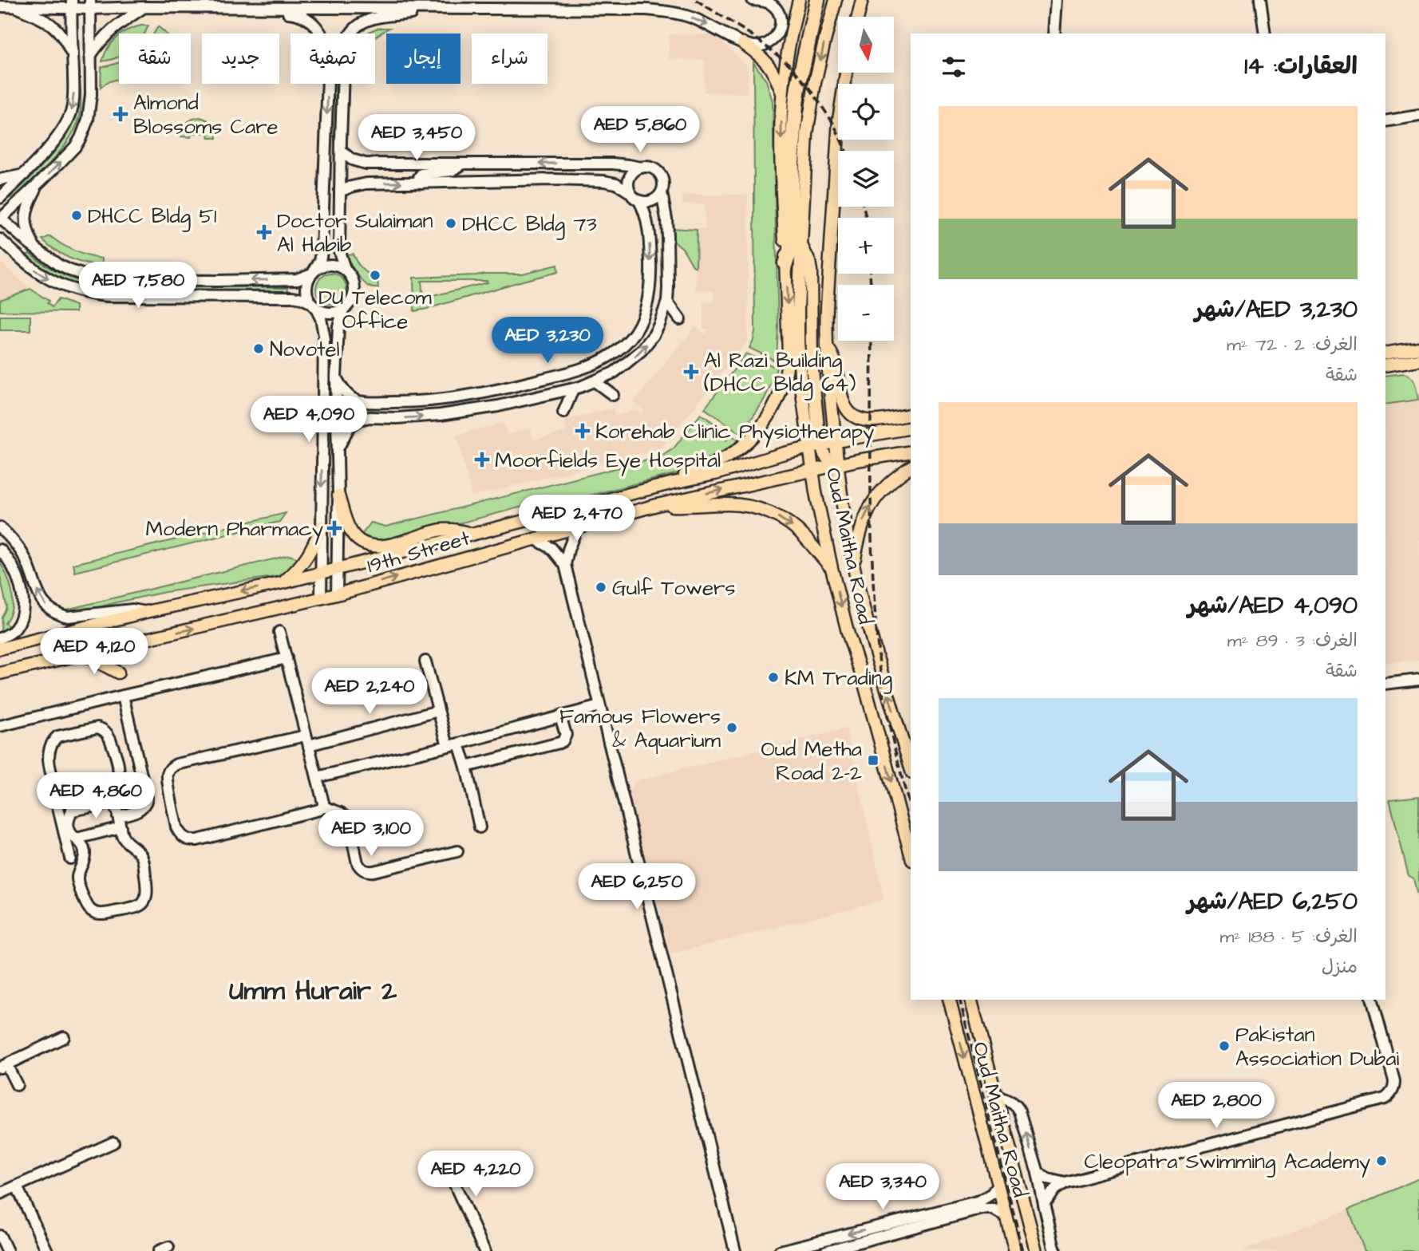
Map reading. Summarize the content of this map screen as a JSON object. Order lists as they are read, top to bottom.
{
  "streets": {
    "main road": ["Oud Maitha Road", "19th Street"]
  },
  "crossings": [
    ["Oud Maitha Road", "19th Street"]
  ],
  "districts": ["Umm Hurair 2"],
  "places": {
    "health": [
      "Almond Blossoms Care",
      "Doctor Sulaiman Al Habib",
      "Al Razi Building (DHCC Bldg 64)",
      "Korehab Clinic Physiotherapy",
      "Moorfields Eye Hospital",
      "Modern Pharmacy"
    ],
    "other": [
      "DHCC Bldg 51",
      "DHCC Bldg 73",
      "DU Telecom Office",
      "Novotel",
      "Gulf Towers",
      "KM Trading",
      "Famous Flowers & Aquarium",
      "Pakistan Association Dubai",
      "Cleopatra Swimming Academy"
    ],
    "transit": ["Oud Metha Road 2-2"]
  },
  "north": "bottom",
  "page": {
    "map_buttons": ["+", "−"],
    "chip": [
      "شراء",
      "إيجار",
      "تصفية",
      "جديد",
      "شقة"
    ],
    "heading": "العقارات: 14",
    "list": [
      {
        "name": "AED 3,230/شهر",
        "note": "الغرف: 2 · 72 m² · شقة"
      },
      {
        "name": "AED 4,090/شهر",
        "note": "الغرف: 3 · 89 m² · شقة"
      },
      {
        "name": "AED 6,250/شهر",
        "note": "الغرف: 5 · 188 m² · منزل"
      }
    ],
    "price": [
      "AED 5,860",
      "AED 3,450",
      "AED 7,580",
      "AED 3,230",
      "AED 4,090",
      "AED 2,470",
      "AED 4,120",
      "AED 2,240",
      "AED 4,860",
      "AED 3,100",
      "AED 6,250",
      "AED 2,800",
      "AED 4,220",
      "AED 3,340"
    ]
  }
}
